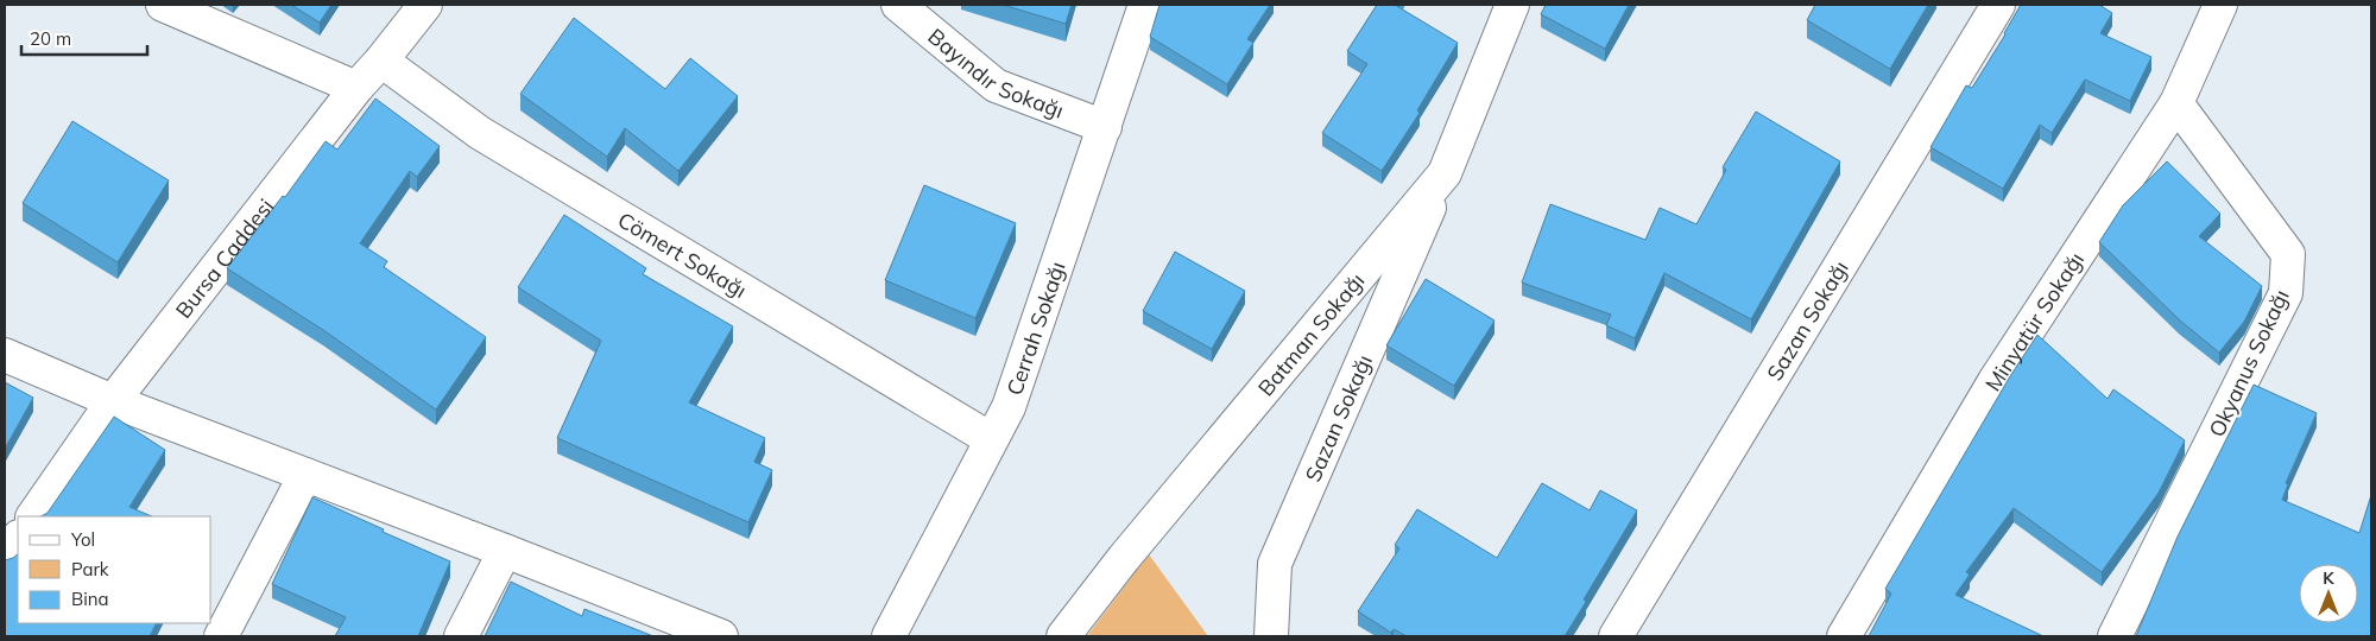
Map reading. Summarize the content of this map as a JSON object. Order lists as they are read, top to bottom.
{
  "streets": {
    "street": [
      "Bayındır Sokağı",
      "Cömert Sokağı",
      "Bursa Caddesi",
      "Sazan Sokağı",
      "Minyatür Sokağı",
      "Cerrah Sokağı",
      "Batman Sokağı",
      "Okyanus Sokağı"
    ]
  },
  "crossings": [
    ["Bayındır Sokağı", "Cerrah Sokağı"],
    ["Cömert Sokağı", "Bursa Caddesi"],
    ["Cömert Sokağı", "Cerrah Sokağı"],
    ["Sazan Sokağı", "Batman Sokağı"],
    ["Minyatür Sokağı", "Okyanus Sokağı"]
  ],
  "legend": ["Yol", "Park", "Bina"],
  "scale_bar": "20 m",
  "north": "top"
}
